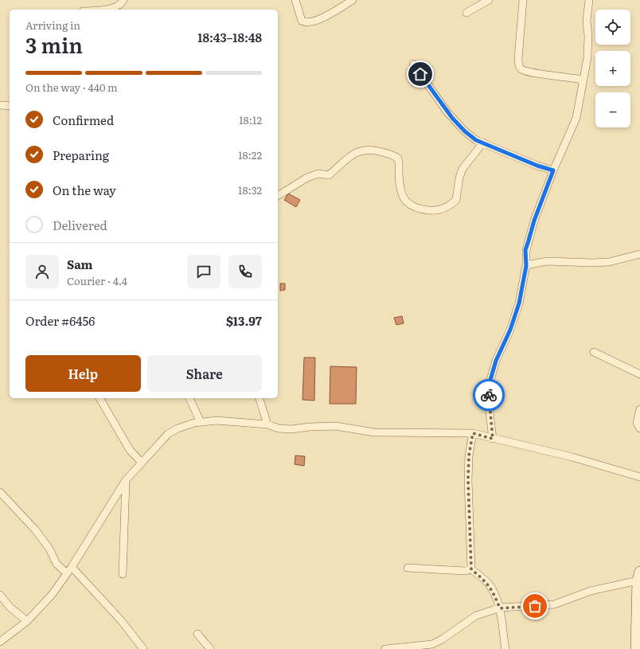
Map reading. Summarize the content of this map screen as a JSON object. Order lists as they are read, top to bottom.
{
  "page": {
    "map_buttons": ["+", "−"],
    "heading": ["3 min", "Arriving in", "18:43–18:48"],
    "panel": [
      "Sam",
      "Courier · 4.4",
      "Order #6456",
      "$13.97"
    ],
    "bar": "On the way · 440 m",
    "list": [
      ["Confirmed", "18:12"],
      ["Preparing", "18:22"],
      ["On the way", "18:32"],
      "Delivered"
    ],
    "buttons": ["Help", "Share"]
  }
}
